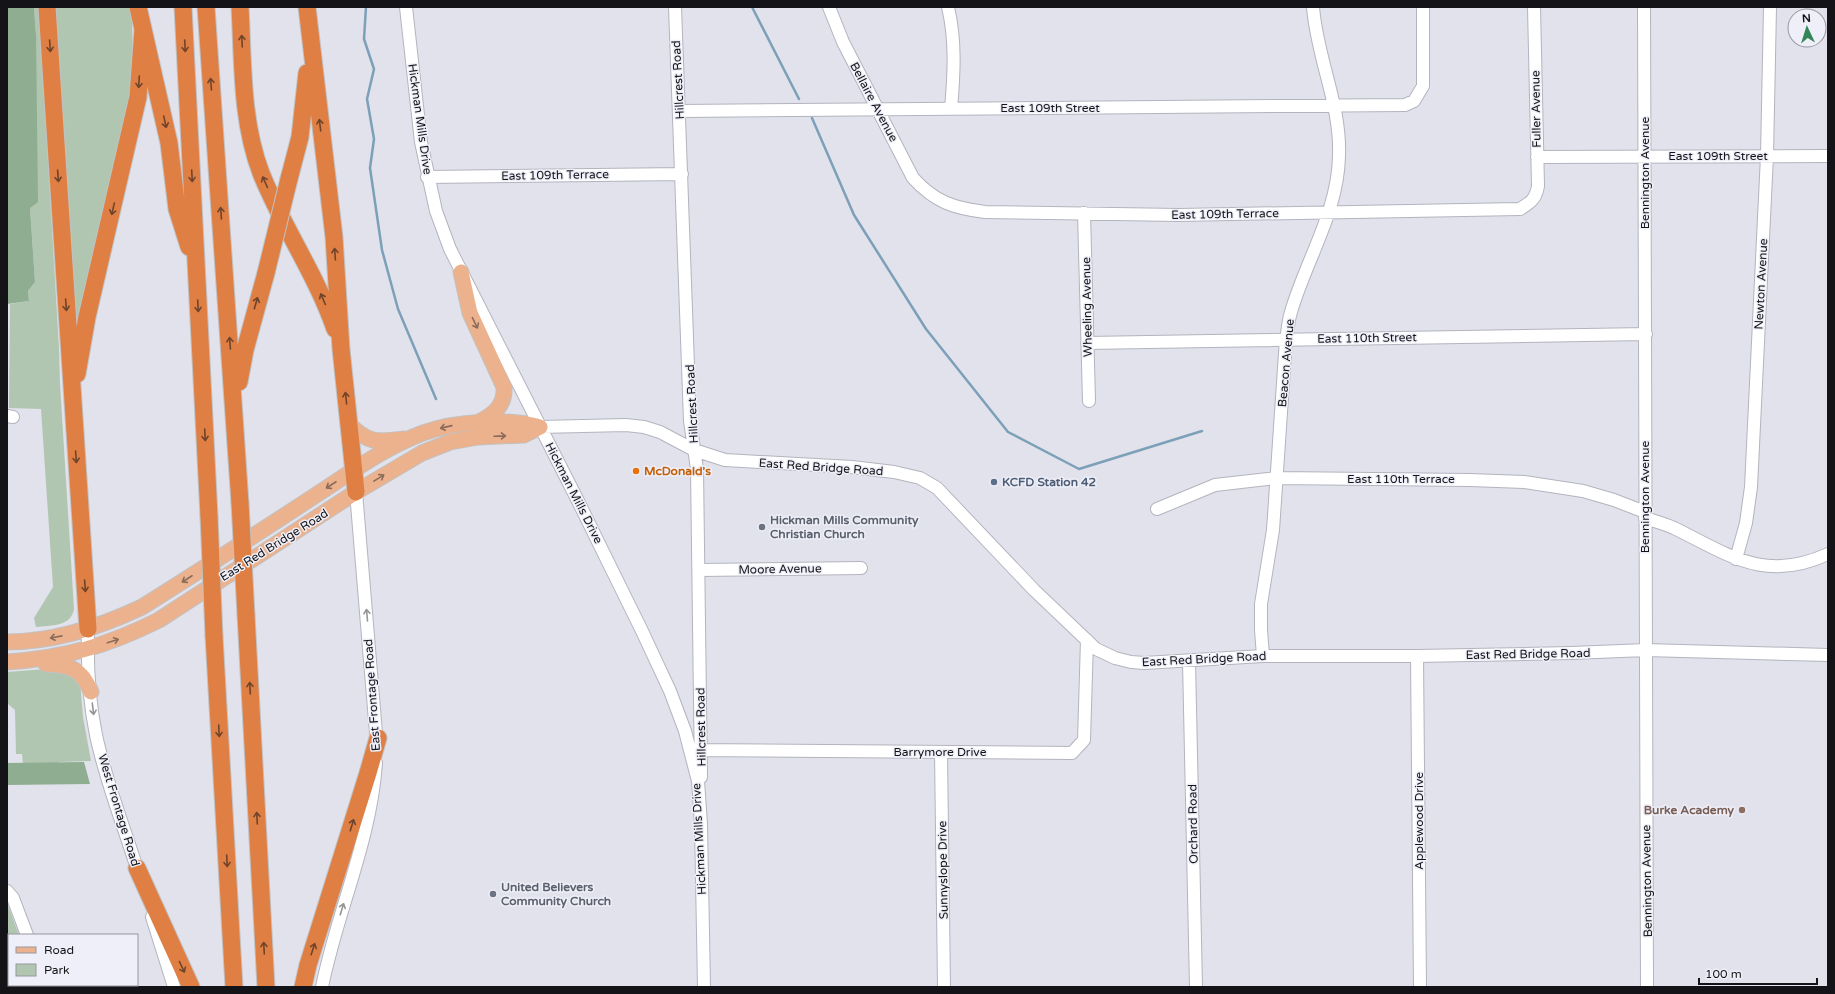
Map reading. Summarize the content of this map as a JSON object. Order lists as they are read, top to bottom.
{
  "streets": {
    "main road": ["East Red Bridge Road"],
    "street": [
      "Hillcrest Road",
      "Bellaire Avenue",
      "East 109th Street",
      "Fuller Avenue",
      "Hickman Mills Drive",
      "Bennington Avenue",
      "East 109th Terrace",
      "Newton Avenue",
      "Wheeling Avenue",
      "East 110th Street",
      "Beacon Avenue",
      "East 110th Terrace",
      "Moore Avenue",
      "East Frontage Road",
      "Barrymore Drive",
      "West Frontage Road",
      "Applewood Drive",
      "Orchard Road",
      "Sunnyslope Drive"
    ]
  },
  "crossings": [
    ["Hillcrest Road", "East 109th Street"],
    ["Hillcrest Road", "Hickman Mills Drive"],
    ["Hillcrest Road", "East 109th Terrace"],
    ["Hillcrest Road", "East Red Bridge Road"],
    ["Hillcrest Road", "Moore Avenue"],
    ["Hillcrest Road", "Barrymore Drive"],
    ["Bellaire Avenue", "East 109th Street"],
    ["Bellaire Avenue", "East 109th Terrace"],
    ["East 109th Street", "Fuller Avenue"],
    ["East 109th Street", "Bennington Avenue"],
    ["East 109th Street", "Newton Avenue"],
    ["East 109th Street", "Beacon Avenue"],
    ["Fuller Avenue", "East 109th Terrace"],
    ["Hickman Mills Drive", "East 109th Terrace"],
    ["Hickman Mills Drive", "East Red Bridge Road"],
    ["Hickman Mills Drive", "Barrymore Drive"],
    ["Bennington Avenue", "East 110th Street"],
    ["Bennington Avenue", "East Red Bridge Road"],
    ["Bennington Avenue", "East 110th Terrace"],
    ["East 109th Terrace", "Wheeling Avenue"],
    ["East 109th Terrace", "Beacon Avenue"],
    ["Newton Avenue", "East 110th Terrace"],
    ["Wheeling Avenue", "East 110th Street"],
    ["East 110th Street", "Beacon Avenue"],
    ["Beacon Avenue", "East Red Bridge Road"],
    ["Beacon Avenue", "East 110th Terrace"],
    ["East Red Bridge Road", "East Frontage Road"],
    ["East Red Bridge Road", "Barrymore Drive"],
    ["East Red Bridge Road", "West Frontage Road"],
    ["East Red Bridge Road", "Applewood Drive"],
    ["East Red Bridge Road", "Orchard Road"],
    ["Barrymore Drive", "Sunnyslope Drive"]
  ],
  "one_way": ["East Frontage Road", "West Frontage Road"],
  "places": [
    "McDonald's",
    "KCFD Station 42",
    "Hickman Mills Community Christian Church",
    "Burke Academy",
    "United Believers Community Church"
  ],
  "legend": ["Road", "Park"],
  "scale_bar": "100 m",
  "north": "top"
}
